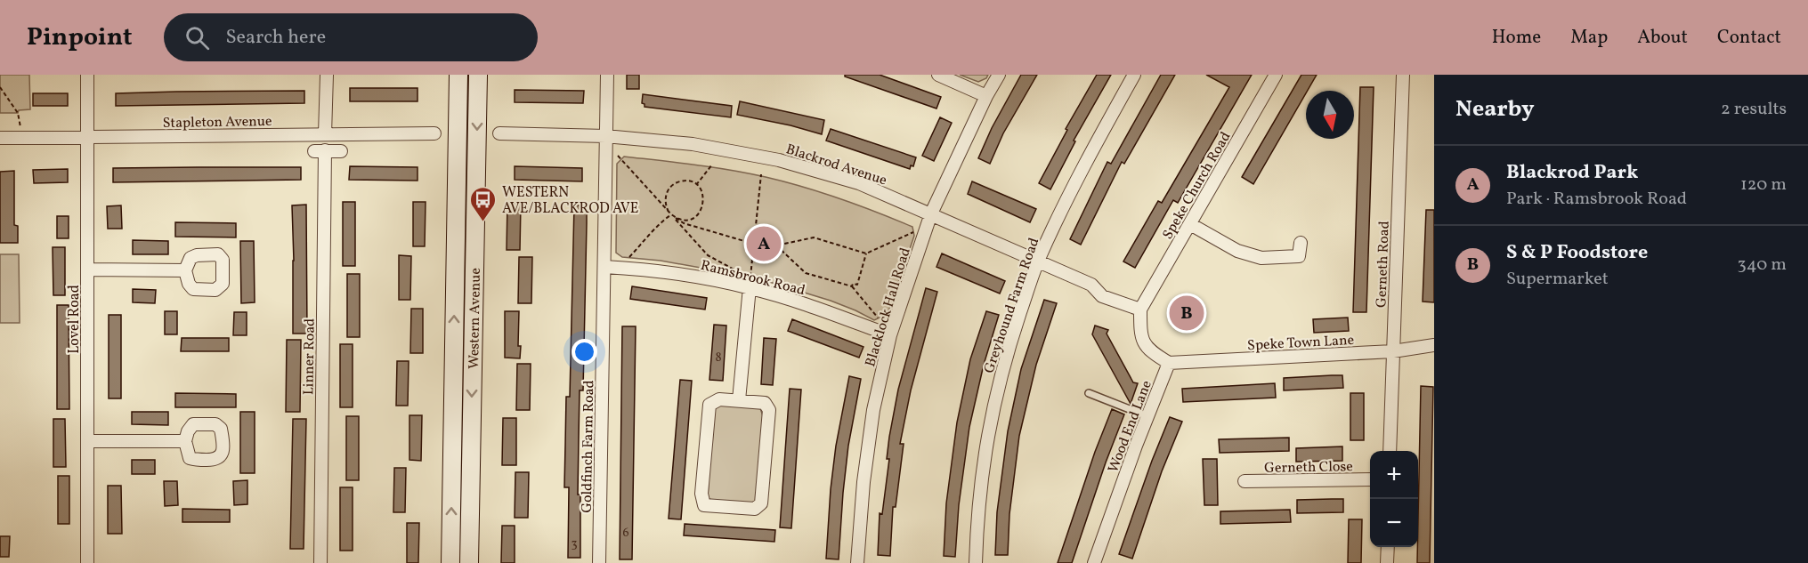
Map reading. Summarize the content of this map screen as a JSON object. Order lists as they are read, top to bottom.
{
  "streets": {
    "street": [
      "Stapleton Avenue",
      "Blackrod Avenue",
      "Speke Church Road",
      "Gerneth Road",
      "Ramsbrook Road",
      "Greyhound Farm Road",
      "Blacklock Hall Road",
      "Western Avenue",
      "Lovel Road",
      "Speke Town Lane",
      "Linner Road",
      "Wood End Lane",
      "Goldfinch Farm Road",
      "Gerneth Close"
    ]
  },
  "crossings": [
    ["Stapleton Avenue", "Lovel Road"],
    ["Blackrod Avenue", "Speke Church Road"],
    ["Blackrod Avenue", "Greyhound Farm Road"],
    ["Blackrod Avenue", "Blacklock Hall Road"],
    ["Blackrod Avenue", "Goldfinch Farm Road"],
    ["Gerneth Road", "Speke Town Lane"],
    ["Ramsbrook Road", "Blacklock Hall Road"],
    ["Ramsbrook Road", "Goldfinch Farm Road"],
    ["Speke Town Lane", "Wood End Lane"]
  ],
  "places": {
    "bus stop": ["WESTERN AVE/BLACKROD AVE"]
  },
  "house_numbers": ["8", "6", "3"],
  "north": "bottom",
  "page": {
    "header": "Pinpoint",
    "search": "Search here",
    "nav": [
      "Home",
      "Map",
      "About",
      "Contact"
    ],
    "heading": ["Nearby", "2 results"],
    "list": [
      {
        "mark": "A",
        "name": "Blackrod Park",
        "note": "Park · Ramsbrook Road",
        "value": "120 m"
      },
      {
        "mark": "B",
        "name": "S & P Foodstore",
        "note": "Supermarket",
        "value": "340 m"
      }
    ],
    "pins": ["A", "B"],
    "map_buttons": ["+", "−"]
  }
}
